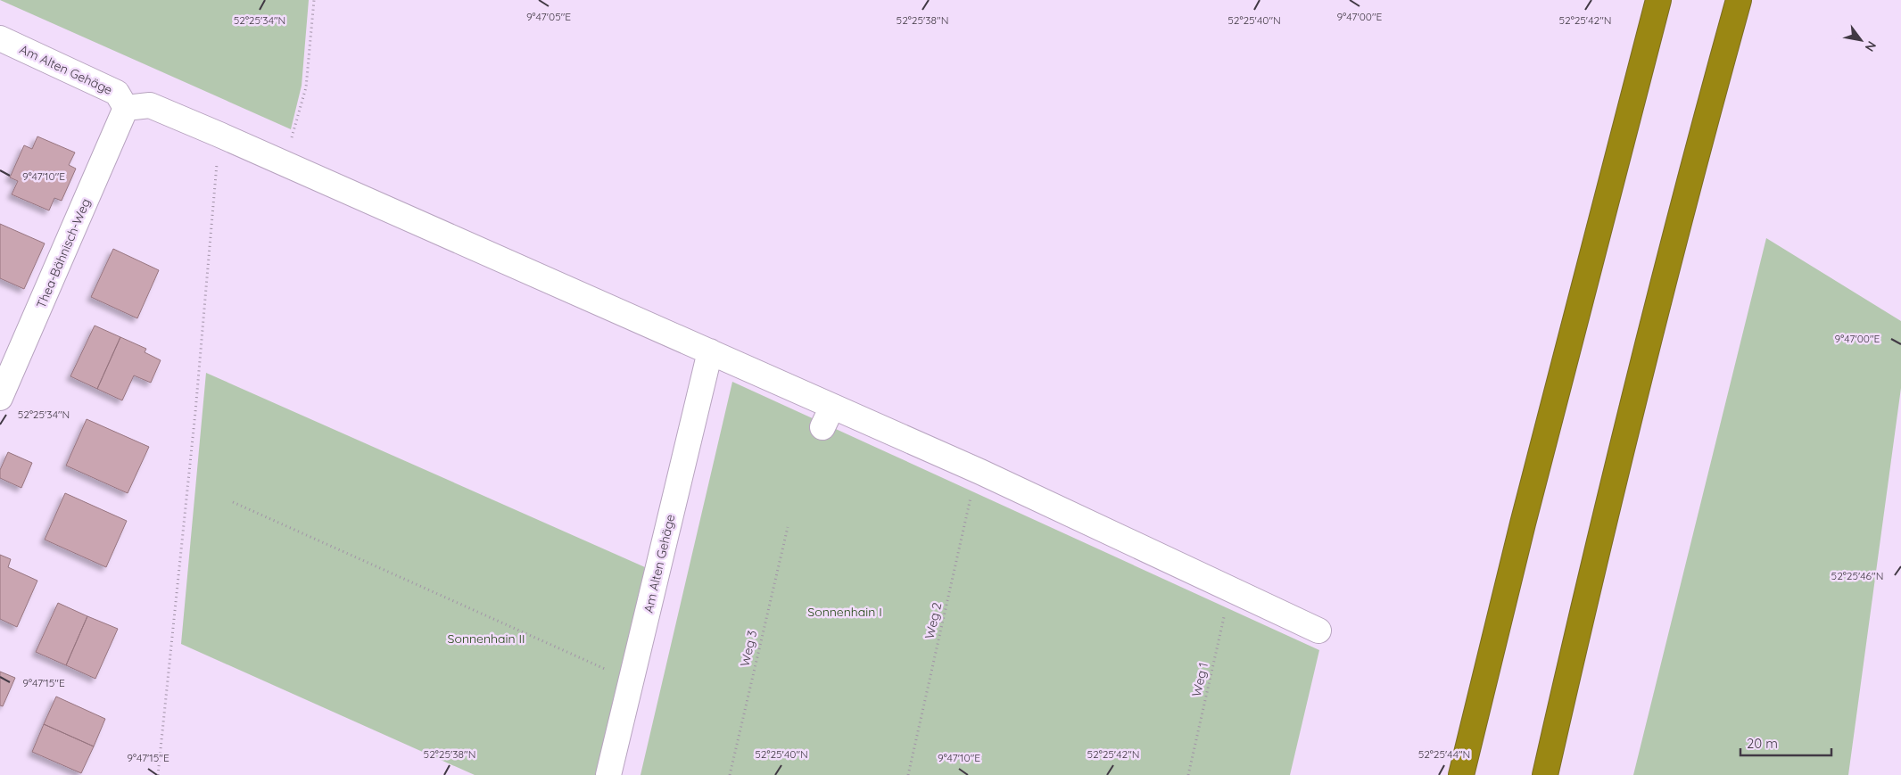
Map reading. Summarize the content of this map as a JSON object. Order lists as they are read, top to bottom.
{
  "streets": {
    "street": ["Am Alten Gehäge", "Thea-Bähnisch-Weg"],
    "path": ["Weg 2", "Weg 3", "Weg 1"]
  },
  "crossings": [
    ["Am Alten Gehäge", "Thea-Bähnisch-Weg"]
  ],
  "parks": ["Sonnenhain I", "Sonnenhain II"],
  "scale_bar": "20 m",
  "north": "bottom right",
  "coordinates": [
    "9°47'00\"E",
    "9°47'05\"E",
    "52°25'34\"N",
    "52°25'38\"N",
    "52°25'40\"N",
    "52°25'42\"N",
    "9°47'10\"E",
    "52°25'46\"N",
    "9°47'15\"E",
    "52°25'44\"N"
  ]
}
